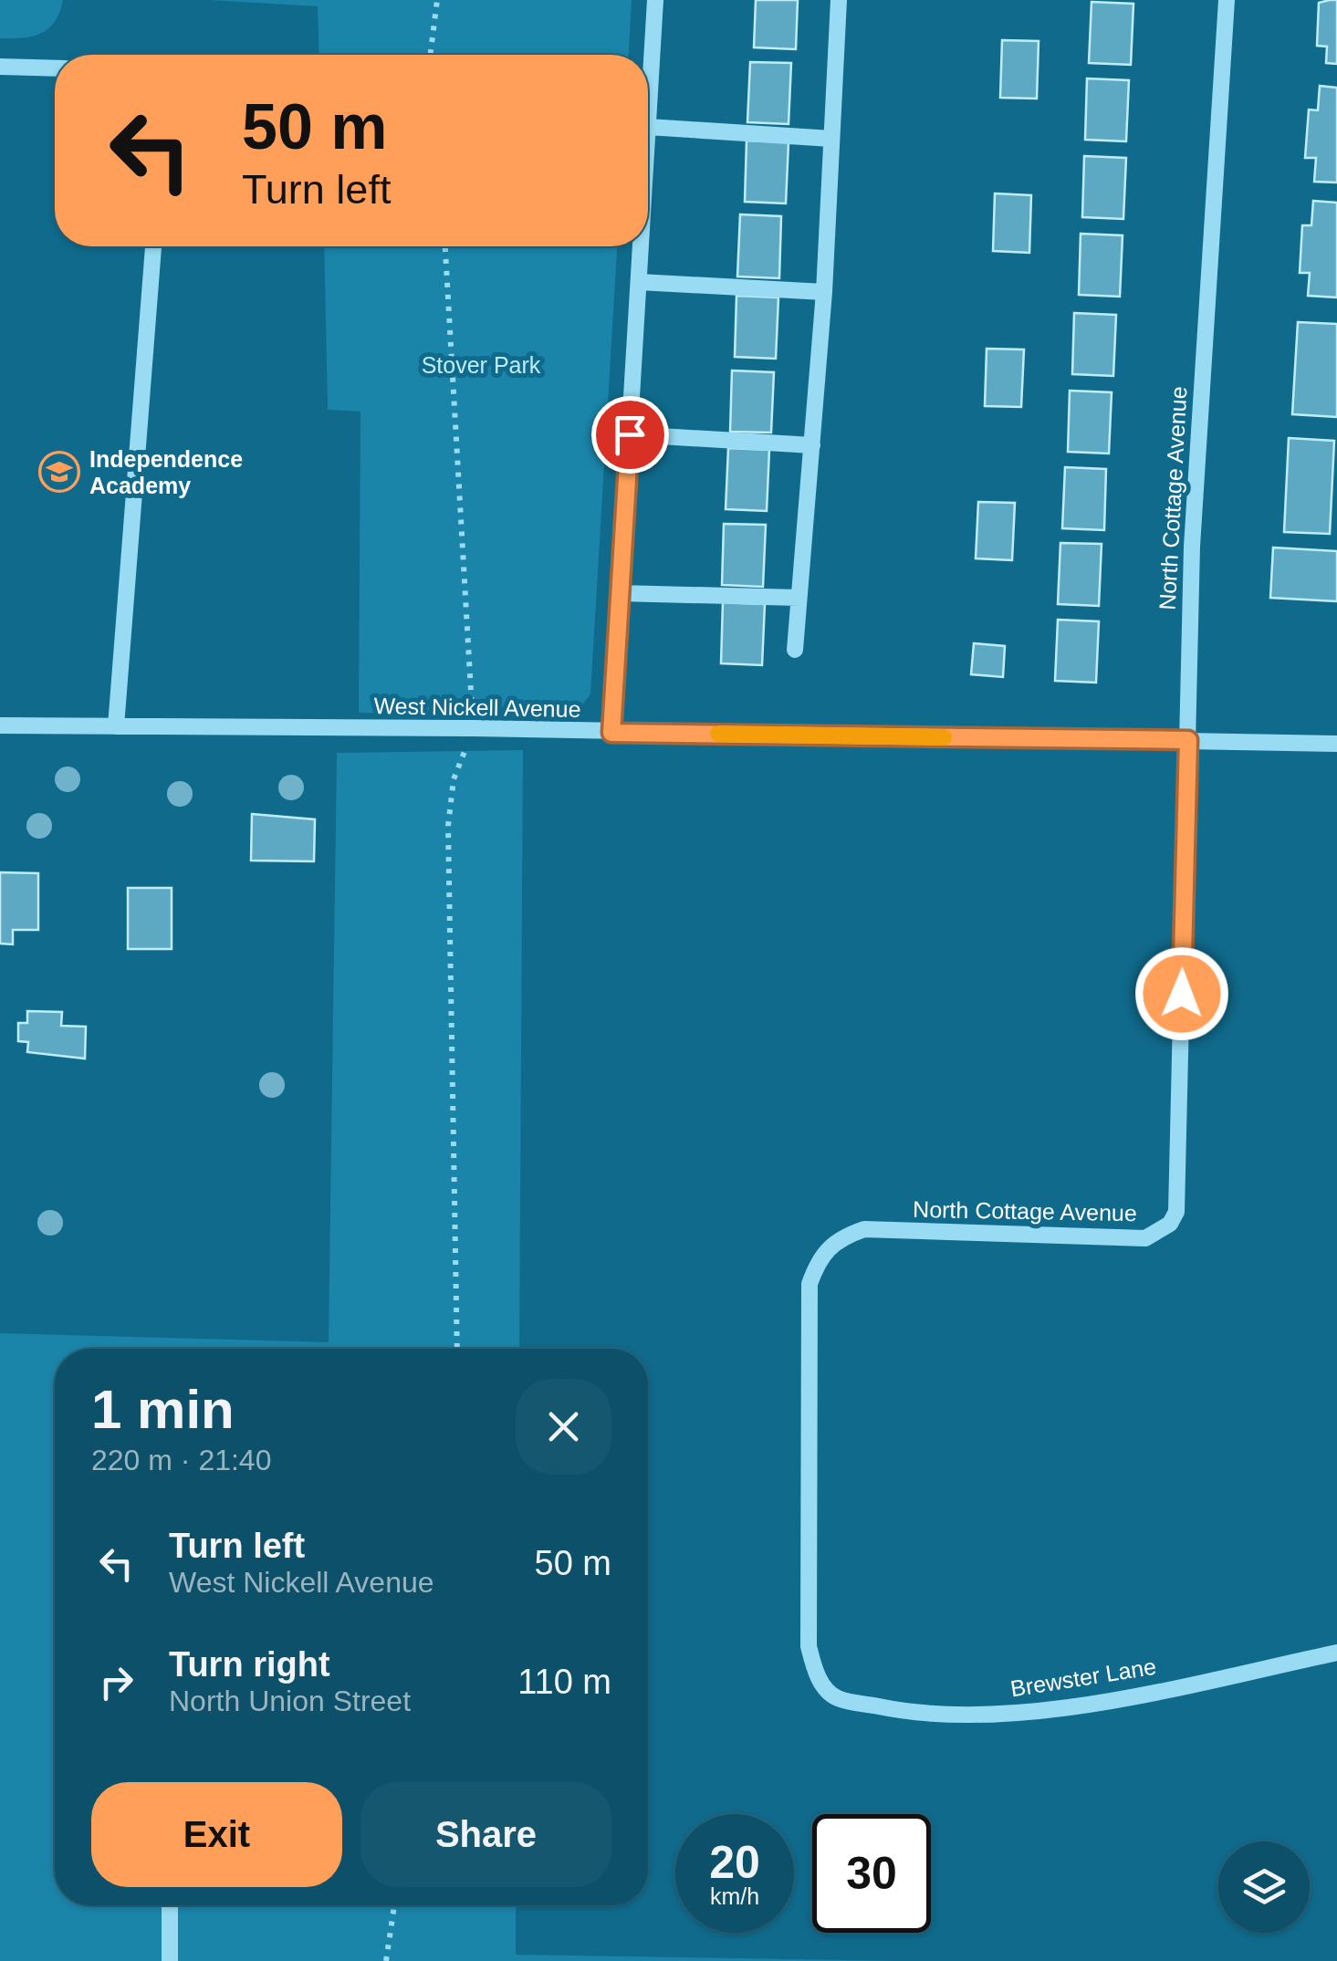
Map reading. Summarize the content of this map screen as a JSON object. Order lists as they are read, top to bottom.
{
  "streets": {
    "street": ["North Cottage Avenue", "West Nickell Avenue", "Brewster Lane"]
  },
  "crossings": [
    ["North Cottage Avenue", "West Nickell Avenue"],
    ["North Cottage Avenue", "Brewster Lane"]
  ],
  "parks": ["Stover Park"],
  "places": {
    "school or university": ["Independence Academy"]
  },
  "page": {
    "turn": ["50 m", "Turn left"],
    "heading": ["1 min", "220 m · 21:40"],
    "list": [
      {
        "name": "Turn left",
        "note": "West Nickell Avenue",
        "value": "50 m"
      },
      {
        "name": "Turn right",
        "note": "North Union Street",
        "value": "110 m"
      }
    ],
    "buttons": ["Exit", "Share"],
    "speed": "20 km/h",
    "limit": "30"
  }
}
